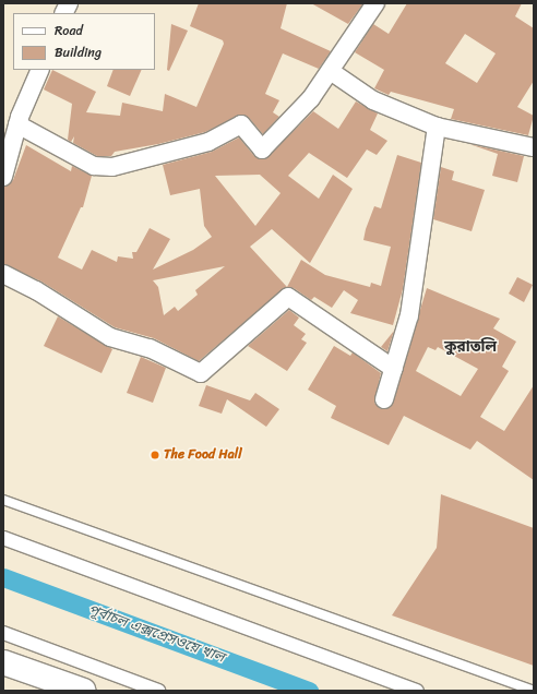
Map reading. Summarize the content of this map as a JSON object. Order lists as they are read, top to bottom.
{
  "districts": ["কুরাতলি"],
  "water": ["পূর্বাচল এক্সপ্রেসওয়ে খাল"],
  "places": ["The Food Hall"],
  "legend": ["Road", "Building"]
}
